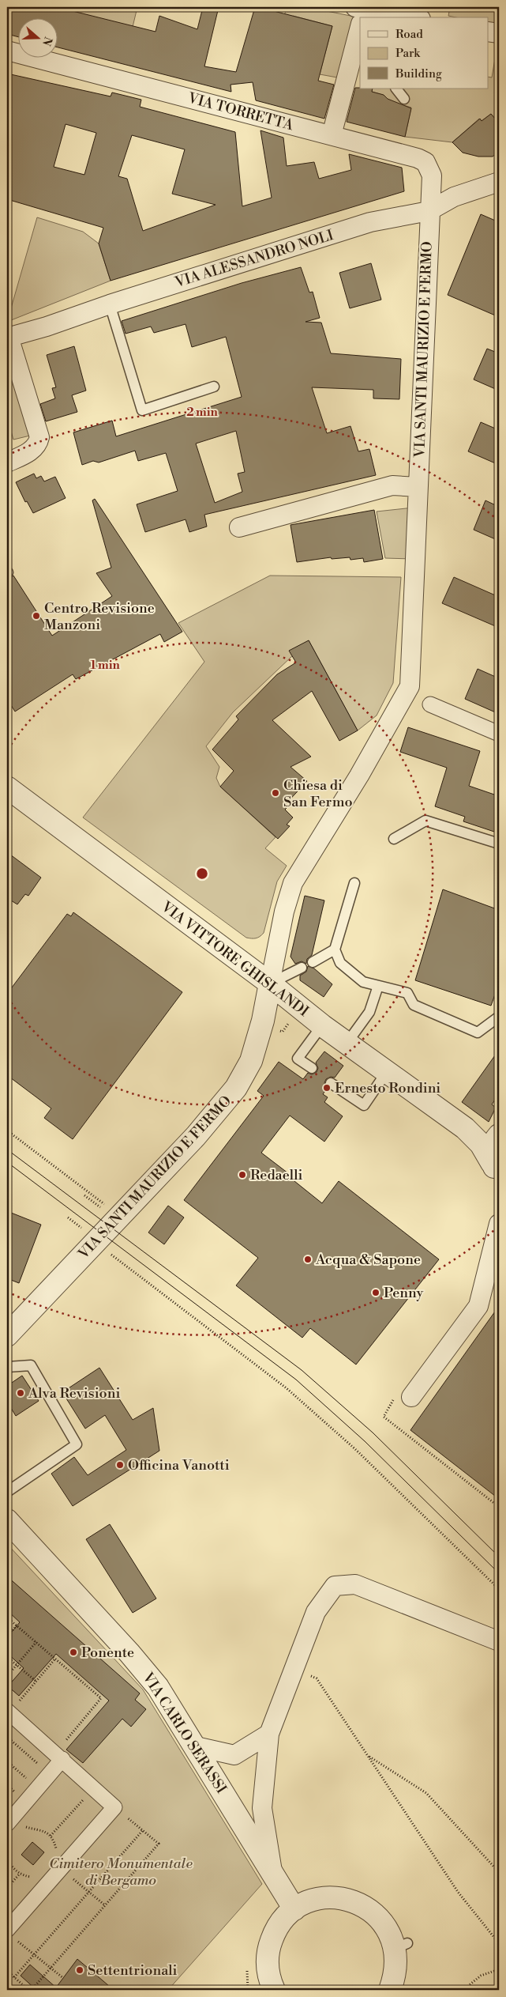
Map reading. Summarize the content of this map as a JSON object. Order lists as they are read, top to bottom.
{
  "streets": {
    "street": [
      "VIA TORRETTA",
      "VIA ALESSANDRO NOLI",
      "VIA SANTI MAURIZIO E FERMO",
      "VIA VITTORE GHISLANDI",
      "VIA CARLO SERASSI"
    ]
  },
  "crossings": [
    ["VIA TORRETTA", "VIA ALESSANDRO NOLI"],
    ["VIA TORRETTA", "VIA SANTI MAURIZIO E FERMO"],
    ["VIA ALESSANDRO NOLI", "VIA SANTI MAURIZIO E FERMO"],
    ["VIA SANTI MAURIZIO E FERMO", "VIA VITTORE GHISLANDI"]
  ],
  "parks": ["Cimitero Monumentale di Bergamo"],
  "places": [
    "Centro Revisione Manzoni",
    "Chiesa di San Fermo",
    "Ernesto Rondini",
    "Redaelli",
    "Acqua & Sapone",
    "Penny",
    "Alva Revisioni",
    "Officina Vanotti",
    "Ponente",
    "Settentrionali"
  ],
  "legend": ["Road", "Park", "Building"],
  "north": "right",
  "rings": ["2 min", "1 min"]
}
